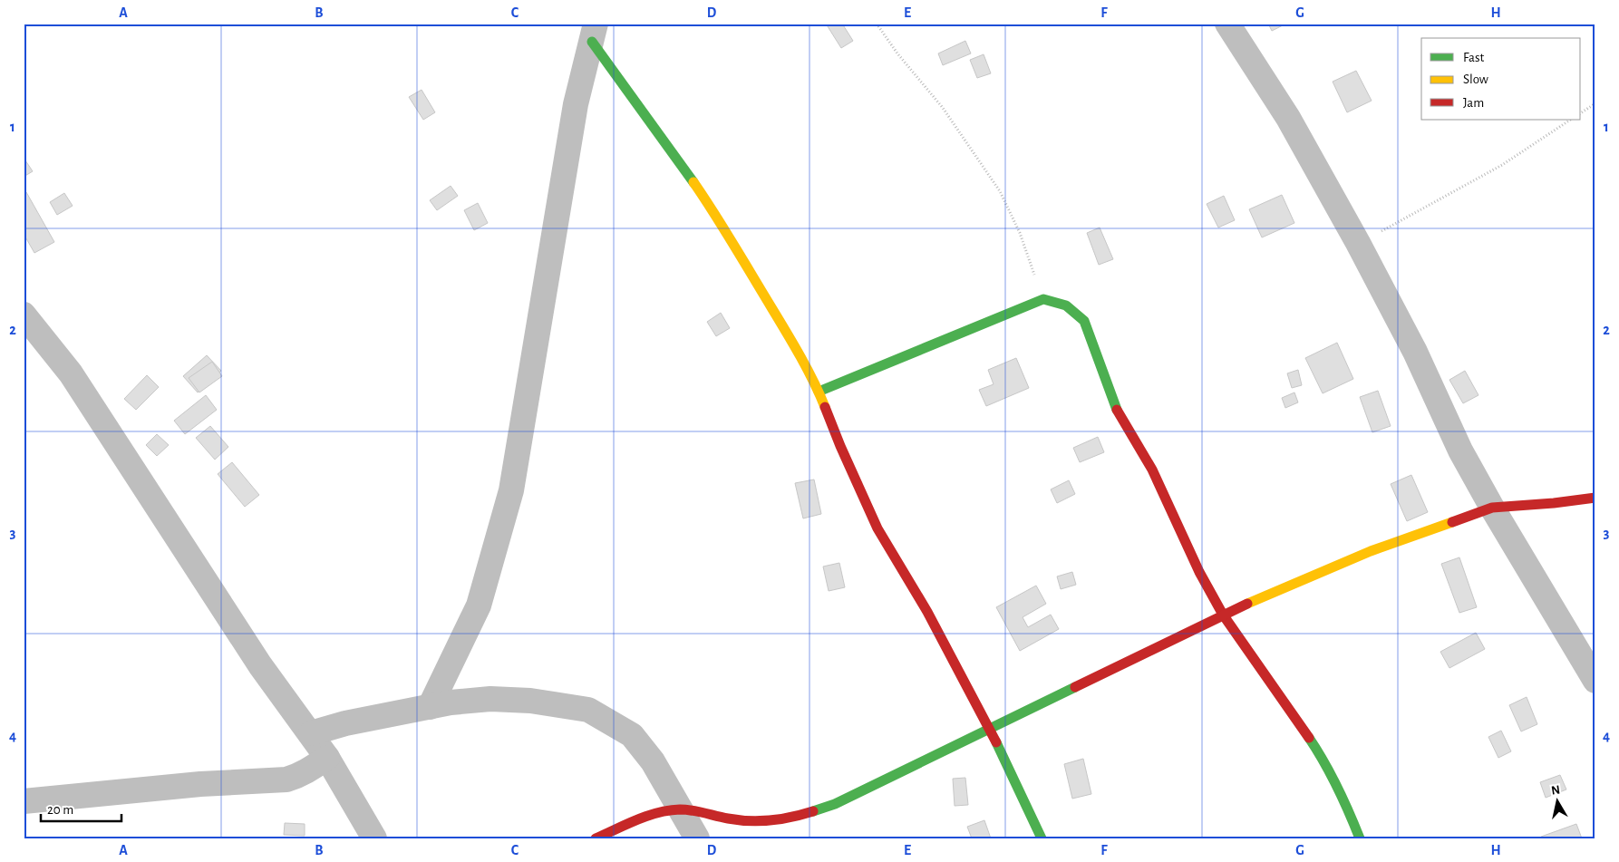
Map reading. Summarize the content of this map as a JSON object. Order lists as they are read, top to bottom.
{
  "legend": ["Fast", "Slow", "Jam"],
  "scale_bar": "20 m",
  "north": "top",
  "grid": {
    "columns": [
      "A",
      "B",
      "C",
      "D",
      "E",
      "F",
      "G",
      "H"
    ],
    "rows": [
      "1",
      "2",
      "3",
      "4"
    ]
  }
}
